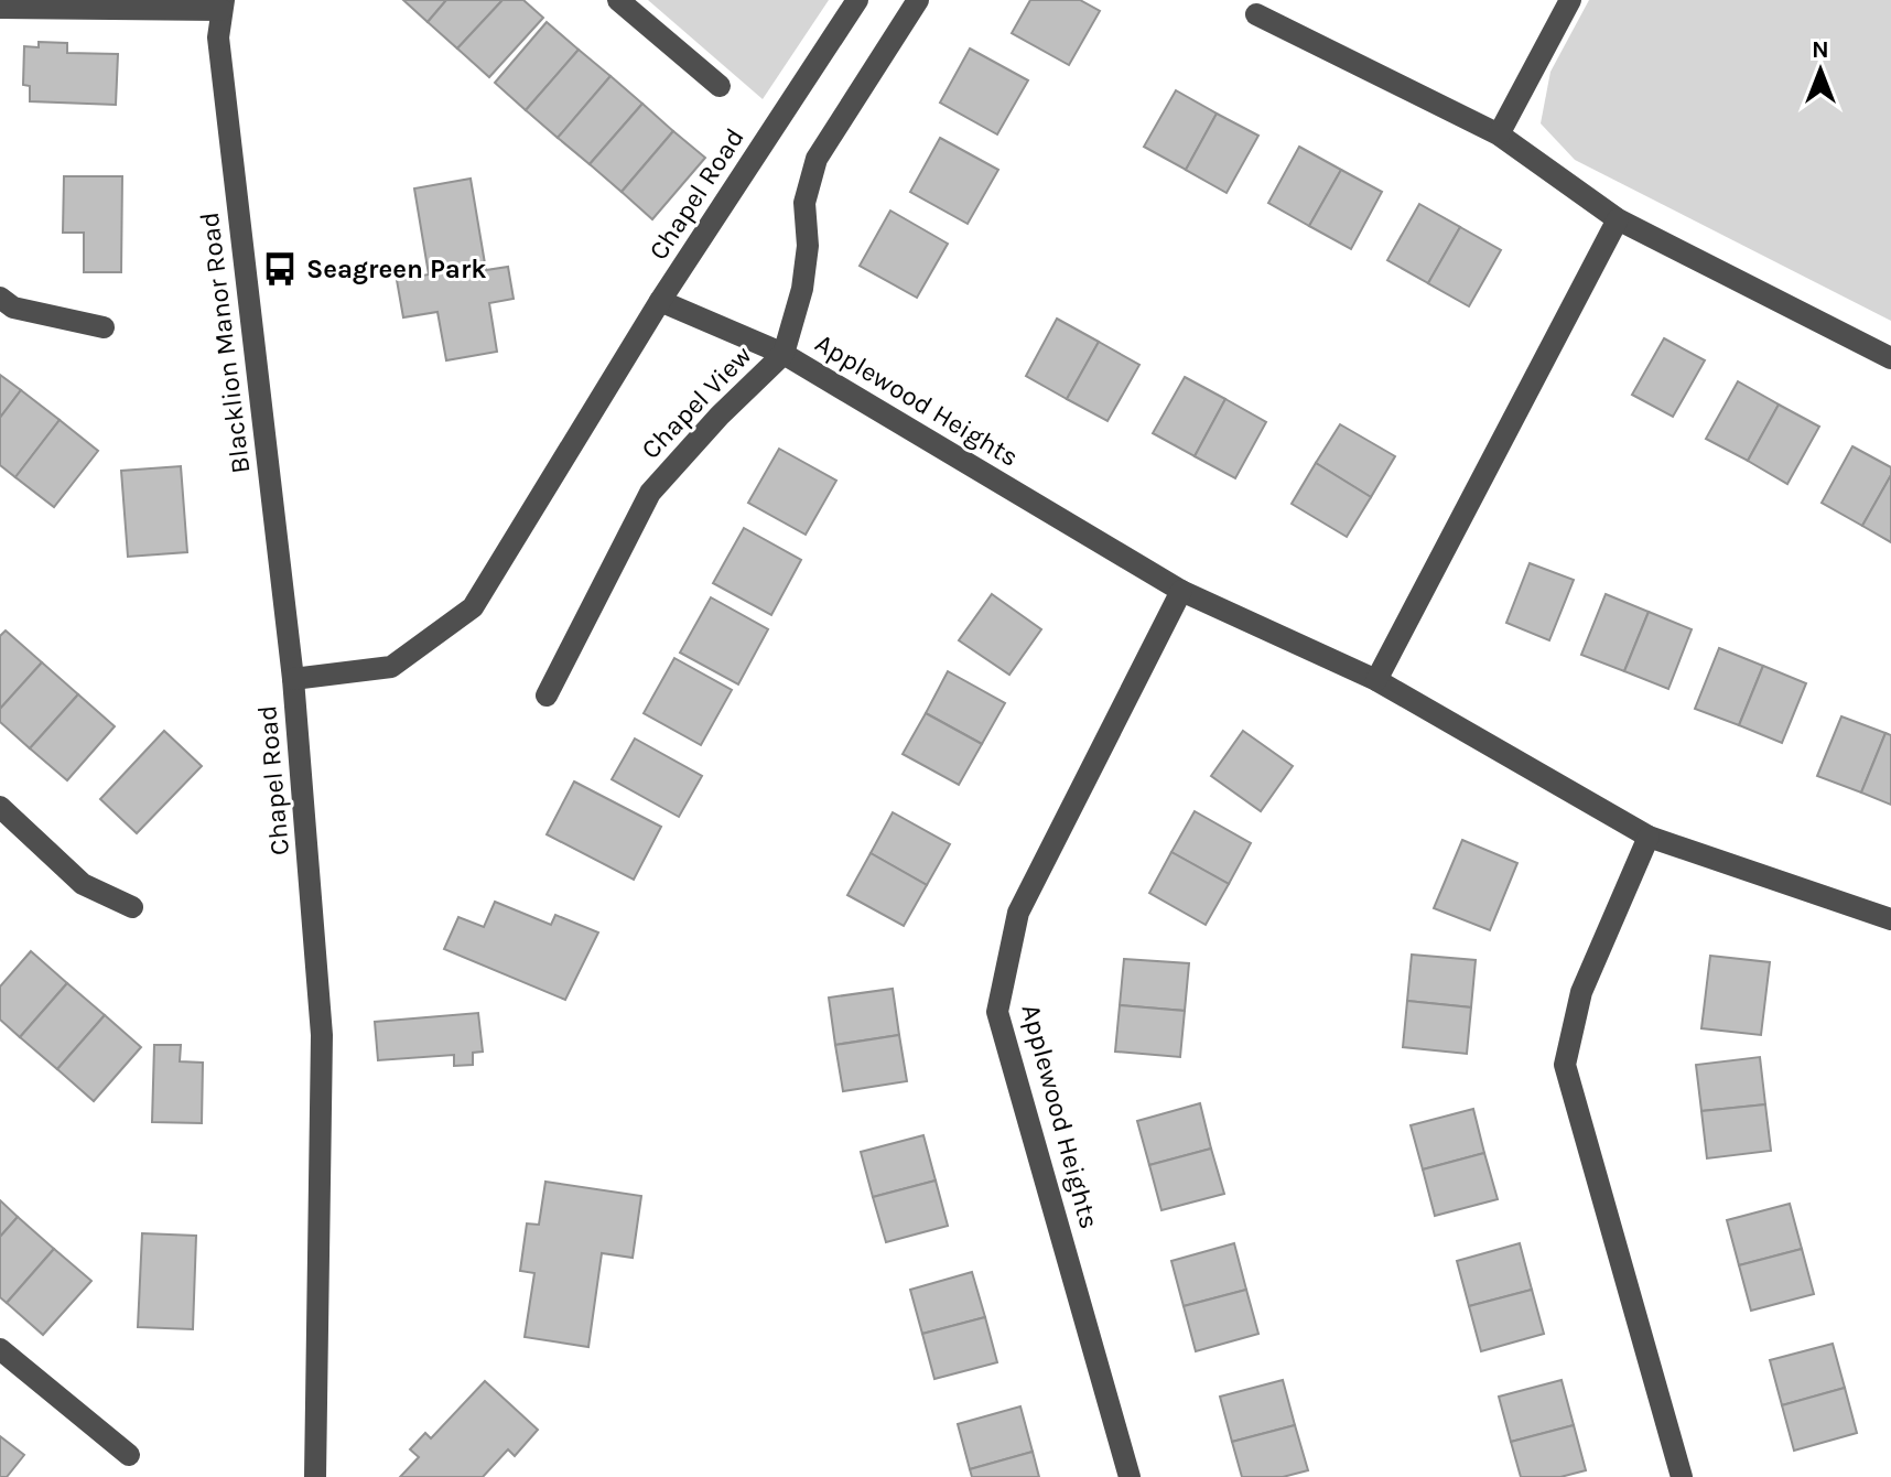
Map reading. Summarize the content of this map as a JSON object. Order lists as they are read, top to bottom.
{
  "streets": {
    "street": [
      "Chapel Road",
      "Blacklion Manor Road",
      "Applewood Heights",
      "Chapel View"
    ]
  },
  "crossings": [
    ["Chapel Road", "Blacklion Manor Road"],
    ["Chapel Road", "Applewood Heights"],
    ["Applewood Heights", "Chapel View"]
  ],
  "places": {
    "bus stop": ["Seagreen Park"]
  },
  "north": "top"
}
